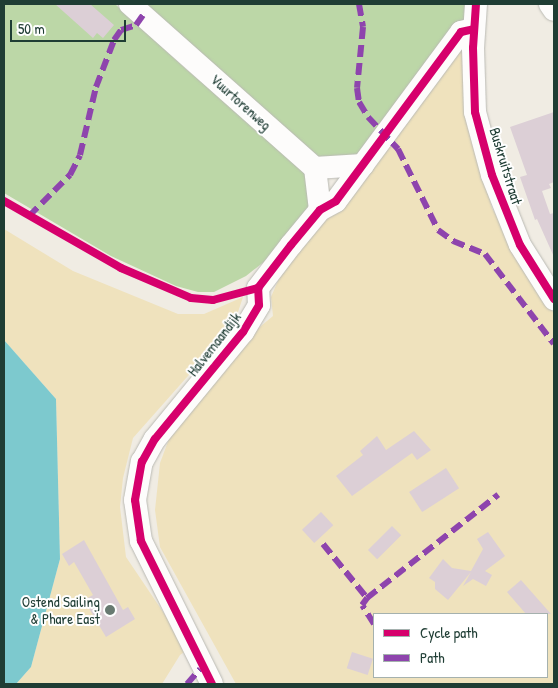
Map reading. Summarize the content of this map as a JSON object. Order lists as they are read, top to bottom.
{
  "streets": {
    "street": ["Vuurtorenweg", "Buskruitstraat", "Halvemaandijk"]
  },
  "crossings": [
    ["Buskruitstraat", "Halvemaandijk"]
  ],
  "places": ["Ostend Sailing & Phare East"],
  "legend": ["Cycle path", "Path"],
  "scale_bar": "50 m"
}
